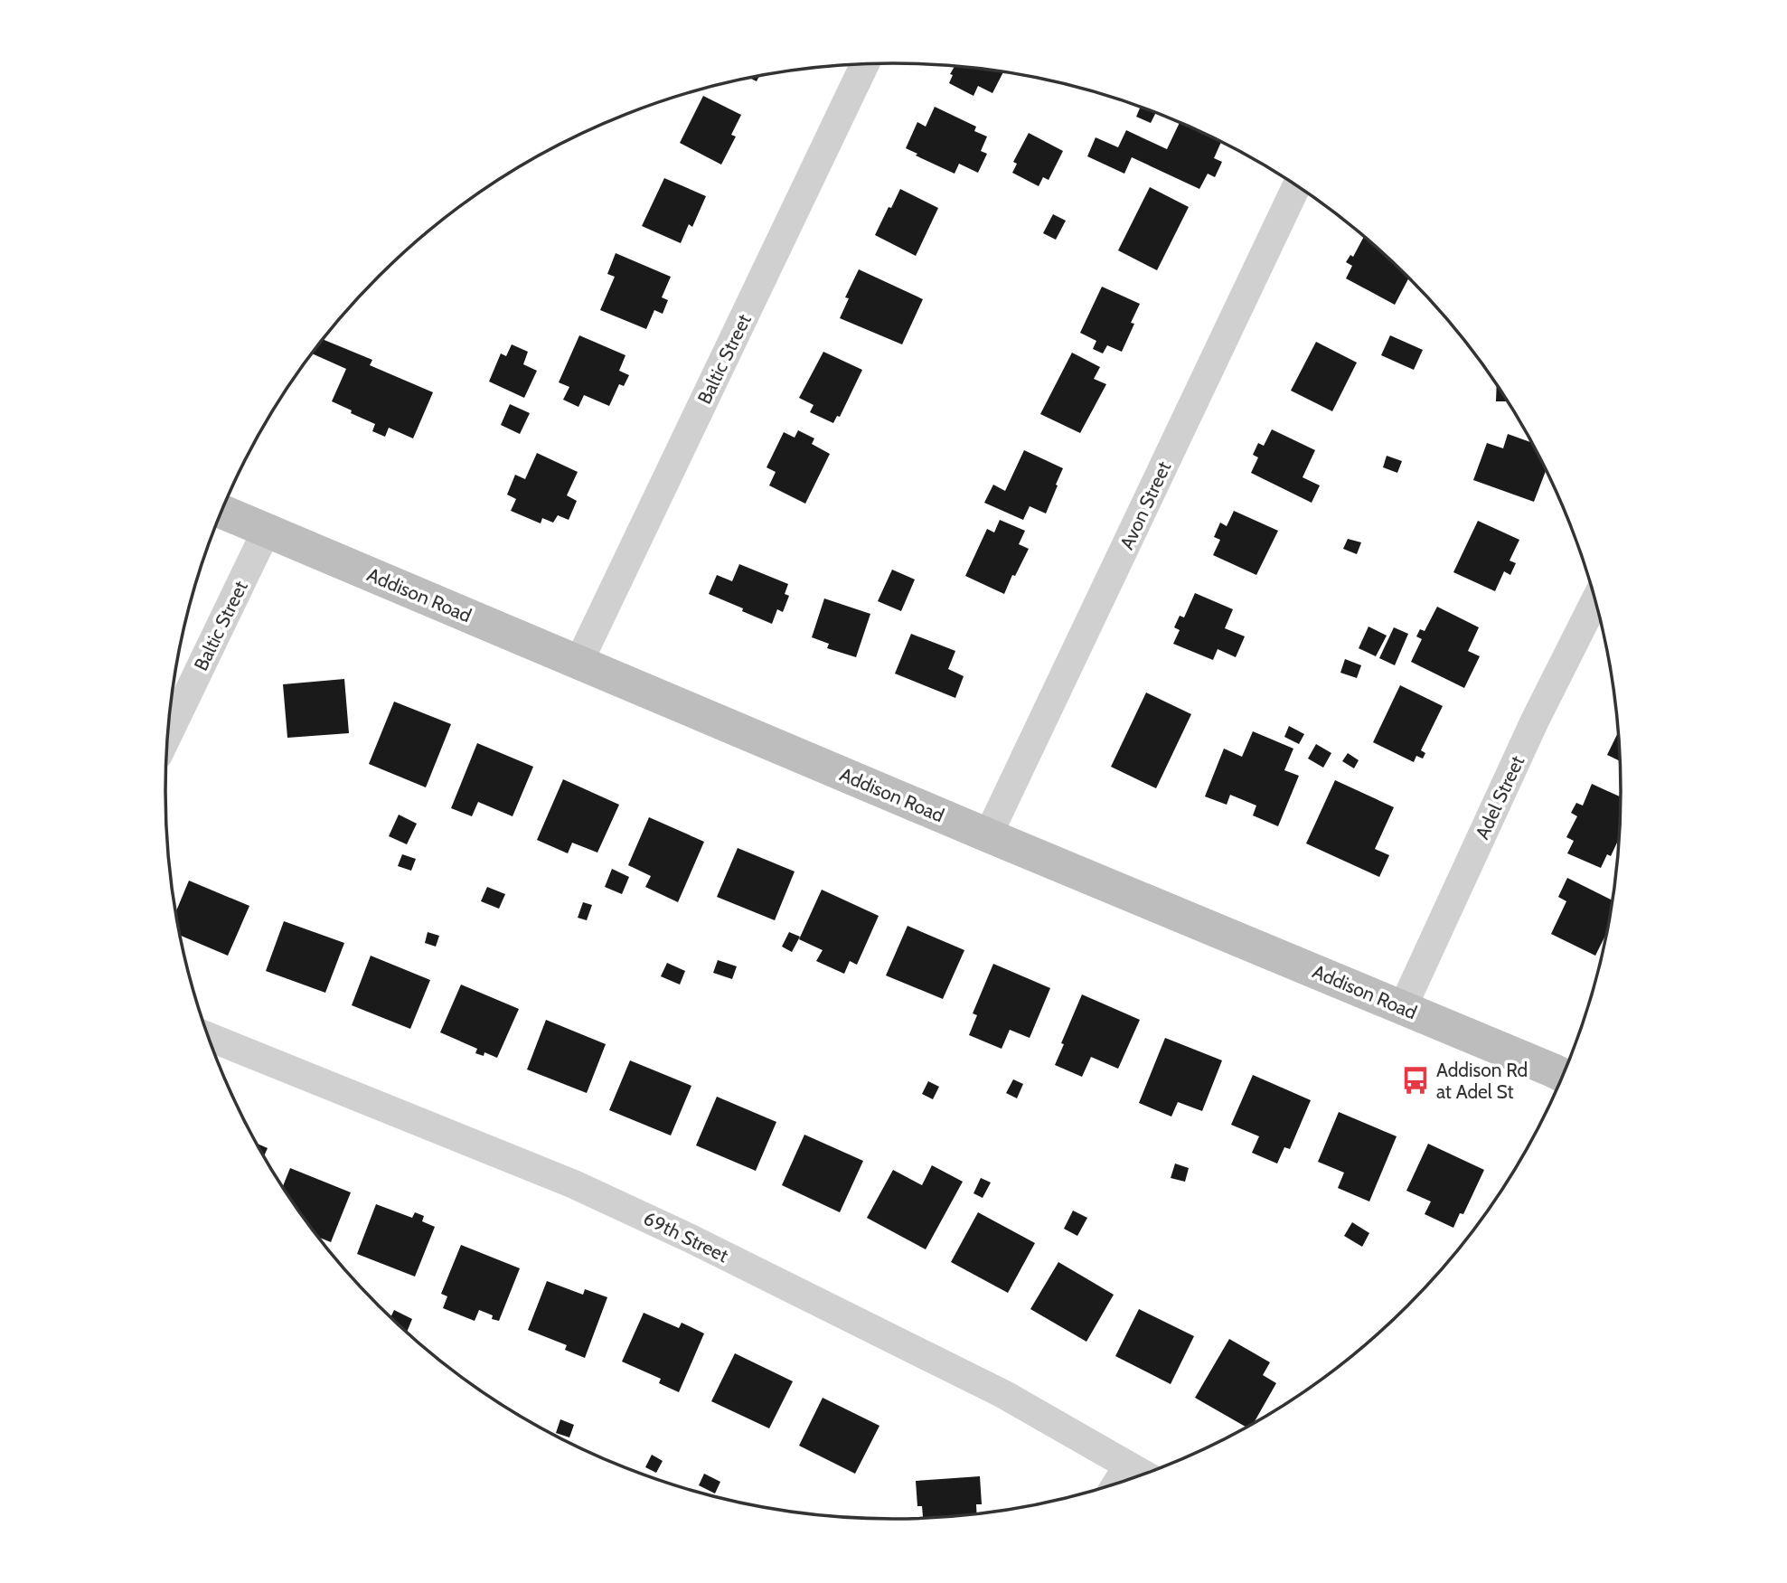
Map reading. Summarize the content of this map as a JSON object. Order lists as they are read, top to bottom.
{
  "streets": {
    "main road": ["Addison Road"],
    "street": [
      "Baltic Street",
      "Avon Street",
      "Adel Street",
      "69th Street"
    ]
  },
  "crossings": [
    ["Baltic Street", "Addison Road"],
    ["Avon Street", "Addison Road"],
    ["Addison Road", "Adel Street"]
  ],
  "places": {
    "bus stop": ["Addison Rd at Adel St"]
  }
}
